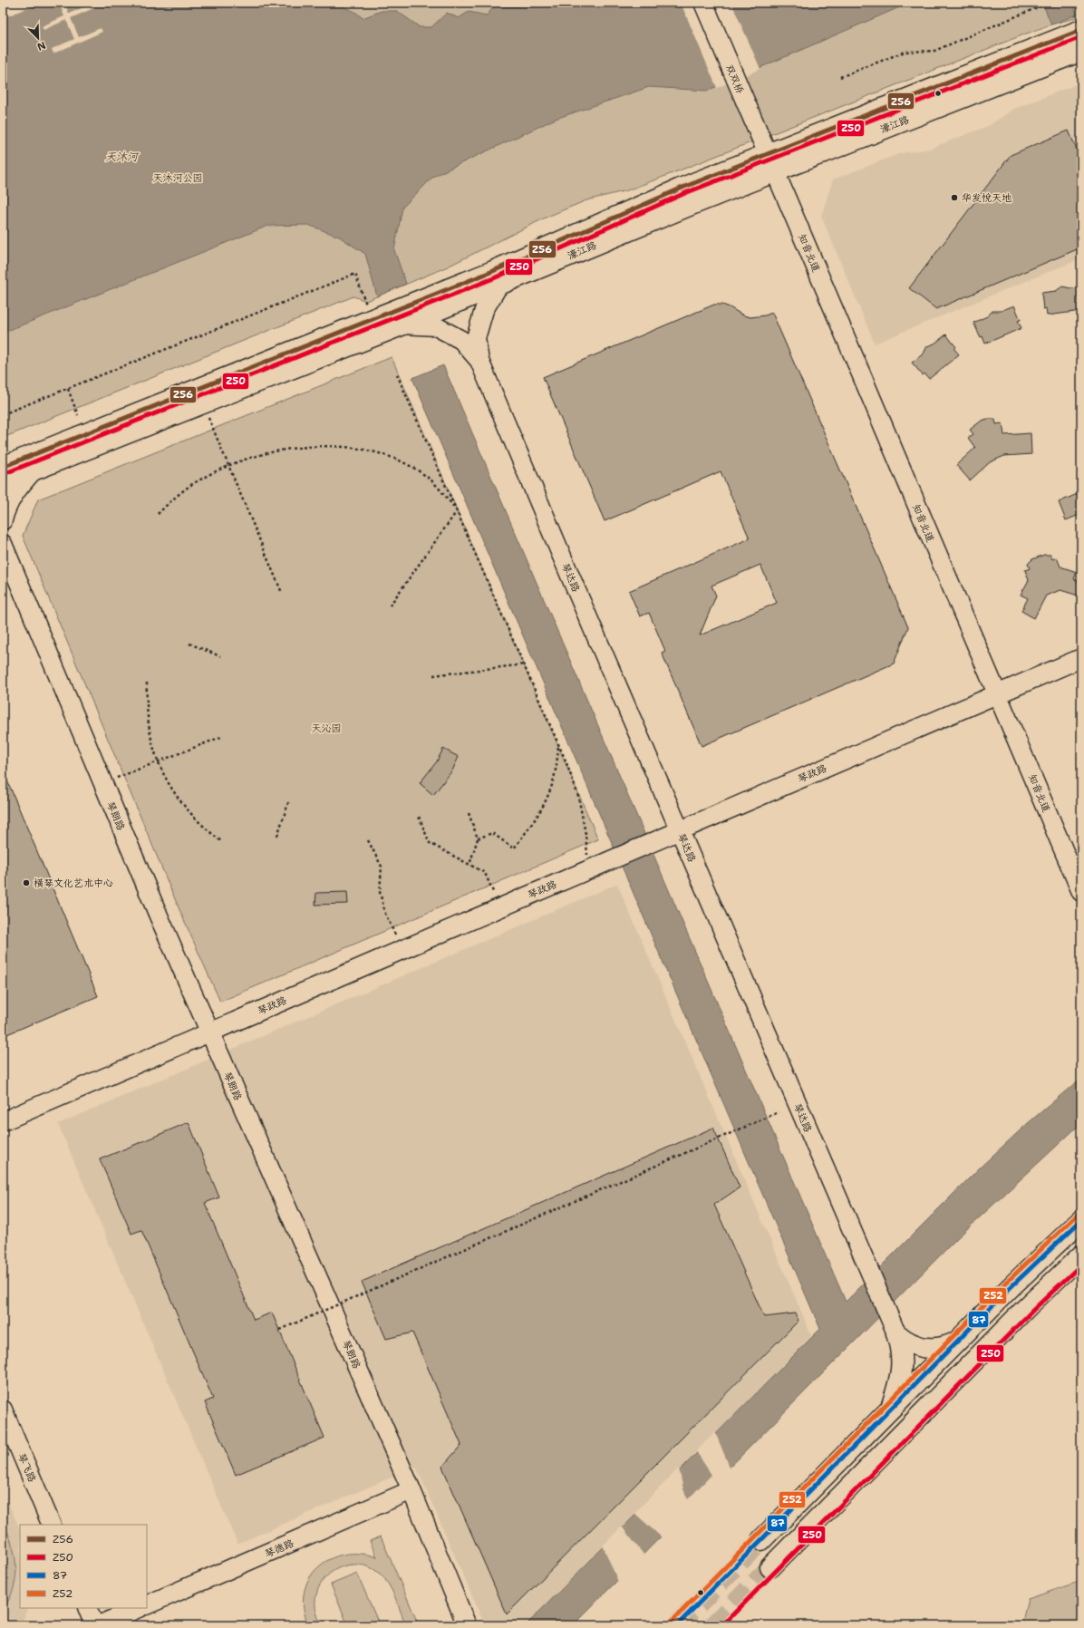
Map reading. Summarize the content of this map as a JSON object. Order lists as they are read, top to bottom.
{
  "streets": {
    "main road": ["濠江路"],
    "street": [
      "双双桥",
      "知音北道",
      "琴达路",
      "琴政路",
      "琴朗路",
      "琴飞路",
      "琴德路"
    ]
  },
  "crossings": [
    ["双双桥", "濠江路"],
    ["双双桥", "知音北道"],
    ["濠江路", "知音北道"],
    ["知音北道", "琴政路"],
    ["琴达路", "琴政路"],
    ["琴政路", "琴朗路"],
    ["琴朗路", "琴德路"]
  ],
  "water": ["天沐河"],
  "parks": ["天沐河公园", "天沁园"],
  "places": ["华发悦天地", "横琴文化艺术中心"],
  "lines": [
    "transit line Z56",
    "transit line Z50",
    "transit line Z52",
    "transit line 87"
  ],
  "legend": [
    "Z56",
    "Z50",
    "87",
    "Z52"
  ],
  "north": "bottom right"
}
